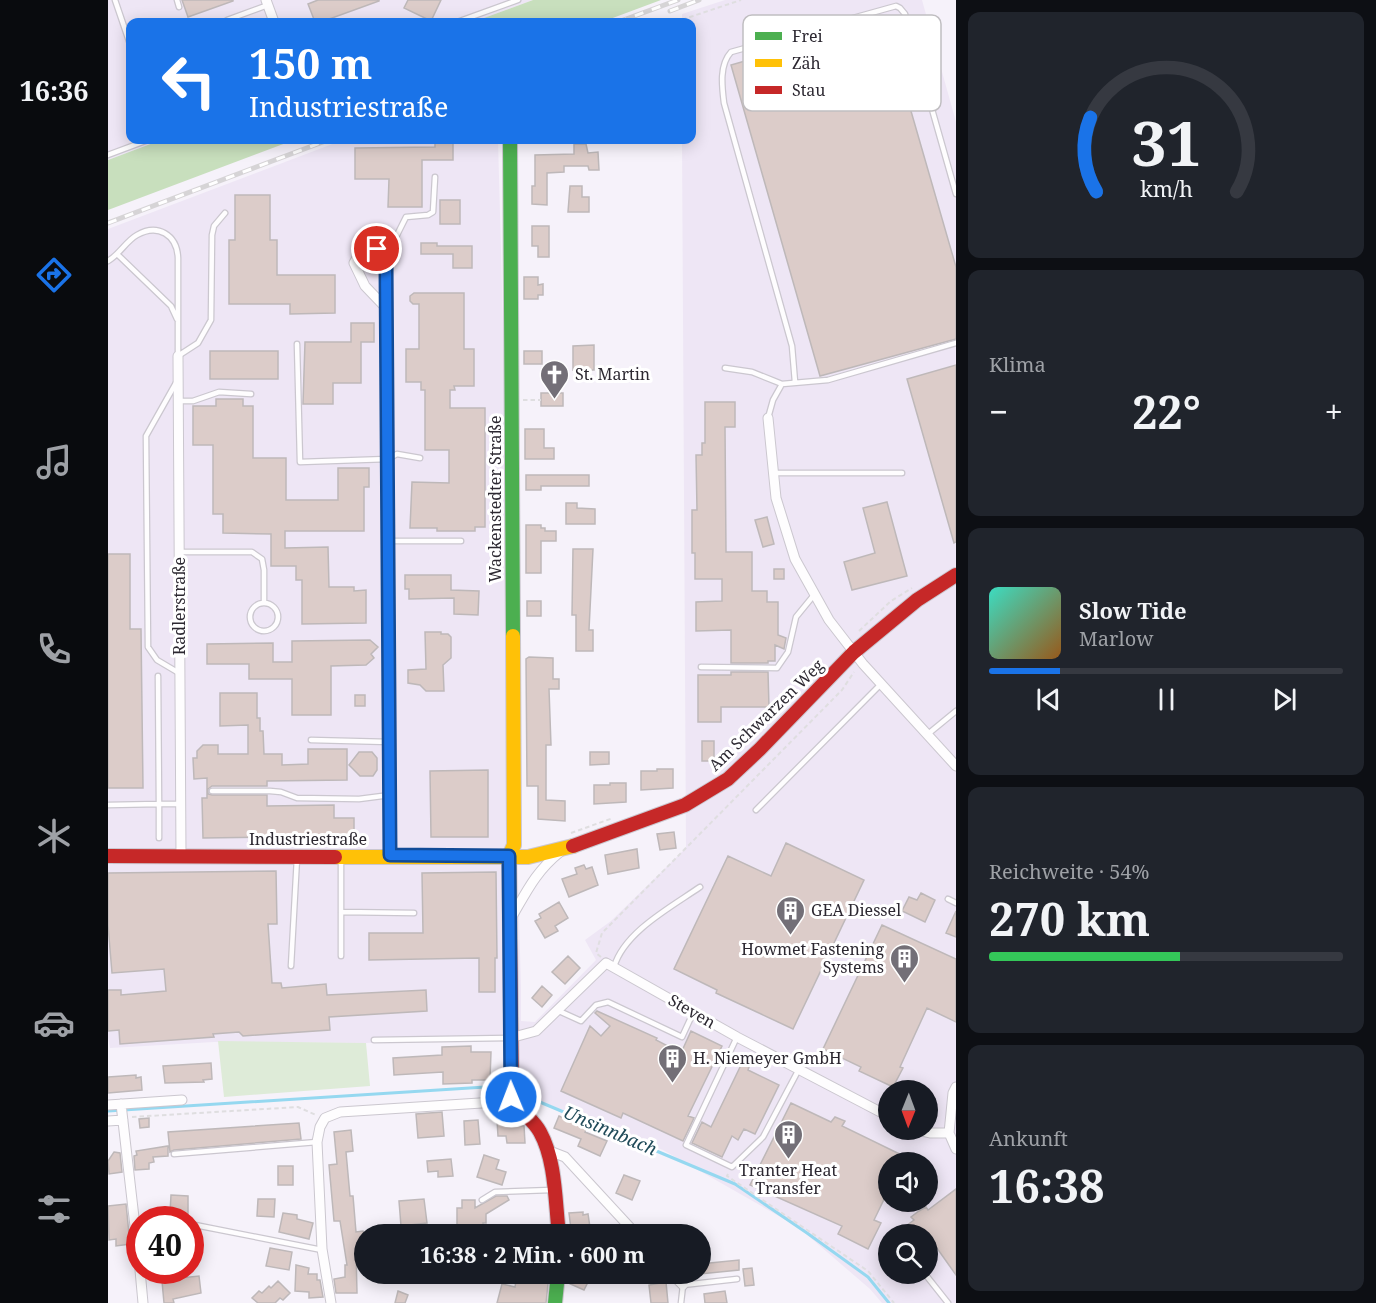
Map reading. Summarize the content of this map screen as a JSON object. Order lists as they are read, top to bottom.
{
  "streets": {
    "street": [
      "Wackenstedter Straße",
      "Radlerstraße",
      "Am Schwarzen Weg",
      "Industriestraße",
      "Steven"
    ]
  },
  "crossings": [
    ["Wackenstedter Straße", "Am Schwarzen Weg"],
    ["Wackenstedter Straße", "Industriestraße"],
    ["Radlerstraße", "Industriestraße"],
    ["Am Schwarzen Weg", "Industriestraße"]
  ],
  "water": ["Unsinnbach"],
  "places": {
    "church": ["St. Martin"],
    "building": [
      "GEA Diessel",
      "Howmet Fastening Systems",
      "H. Niemeyer GmbH",
      "Tranter Heat Transfer"
    ]
  },
  "legend": ["Frei", "Zäh", "Stau"],
  "north": "bottom",
  "page": {
    "tabs": "16:36",
    "turn": ["150 m", "Industriestraße"],
    "tile": [
      "Klima",
      ["Reichweite · 54%", "270 km"],
      ["Ankunft", "16:38"]
    ],
    "heat": ["−", "22°", "+"],
    "song": ["Slow Tide", "Marlow"],
    "limit": "40",
    "trip": "16:38 · 2 Min. · 600 m",
    "gauge": ["31", "km/h"]
  }
}
